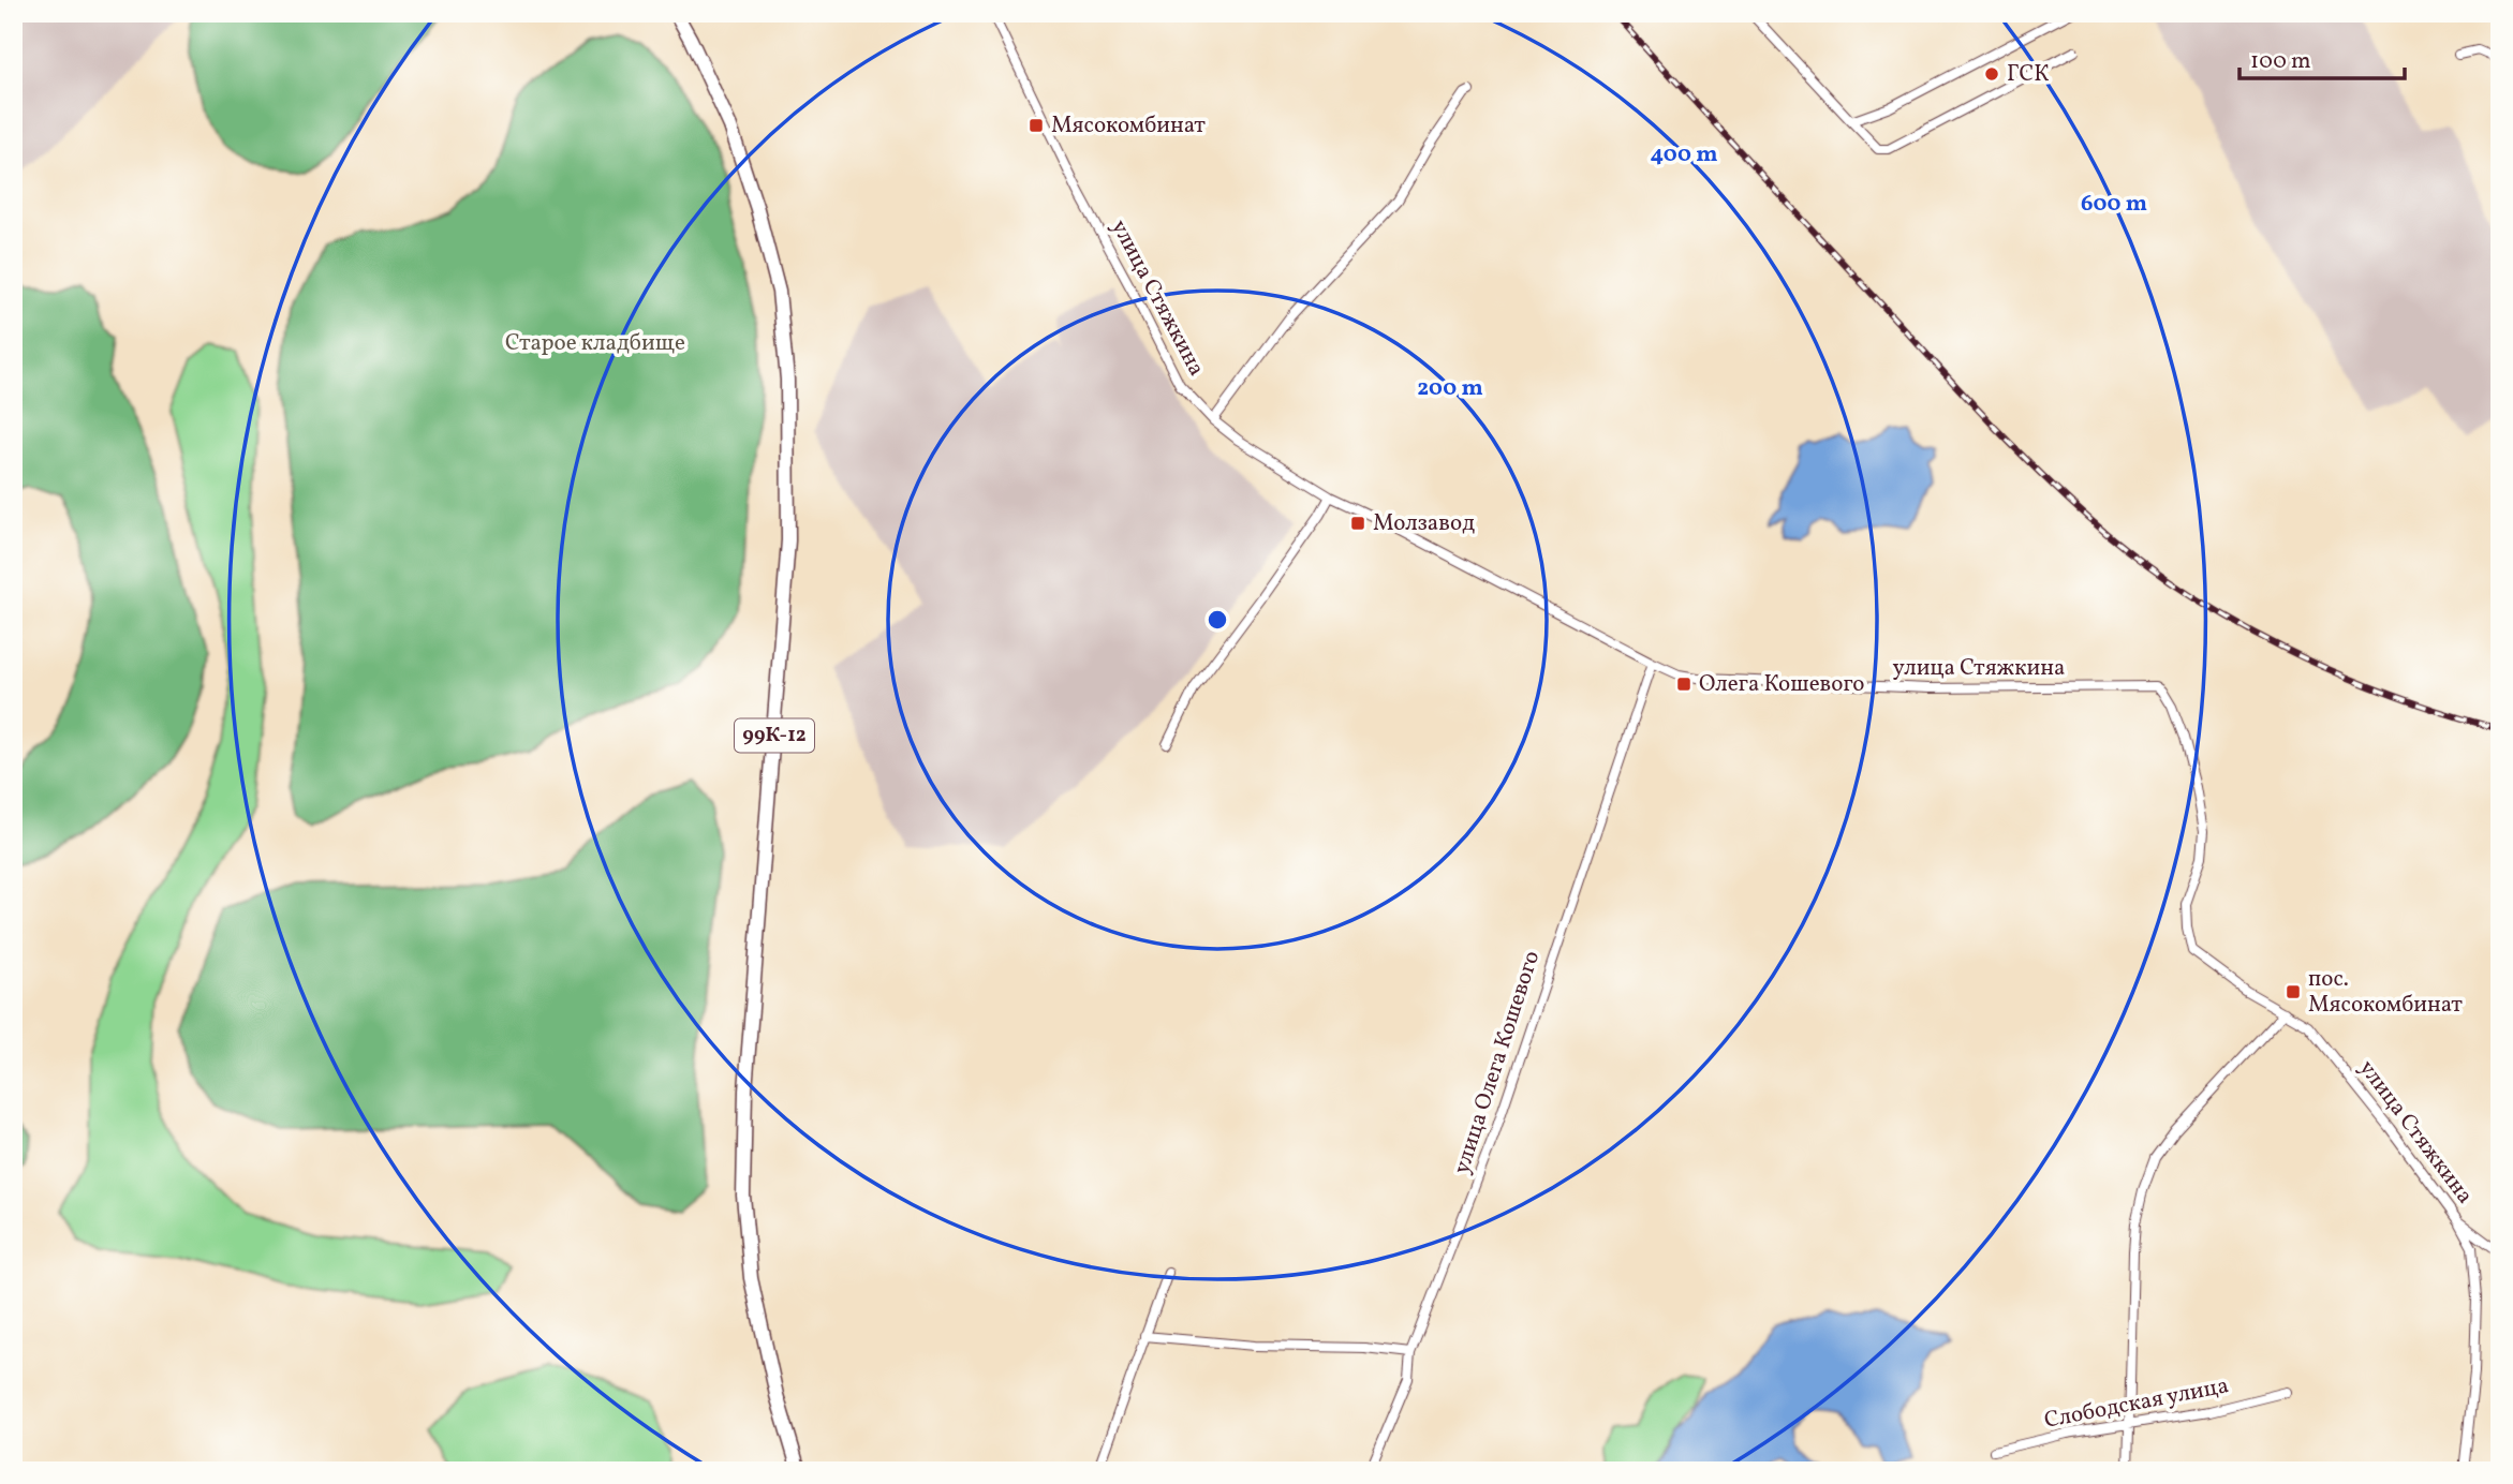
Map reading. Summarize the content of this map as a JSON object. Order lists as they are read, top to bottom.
{
  "streets": {
    "main road": ["99К-12"],
    "street": ["улица Стяжкина", "улица Олега Кошевого", "Слободская улица"]
  },
  "crossings": [
    ["улица Стяжкина", "улица Олега Кошевого"]
  ],
  "parks": ["Старое кладбище"],
  "places": {
    "other": ["ГСК"],
    "transit": [
      "Мясокомбинат",
      "Молзавод",
      "Олега Кошевого",
      "пос. Мясокомбинат"
    ]
  },
  "scale_bar": "100 m",
  "rings": ["400 m", "600 m", "200 m"]
}
